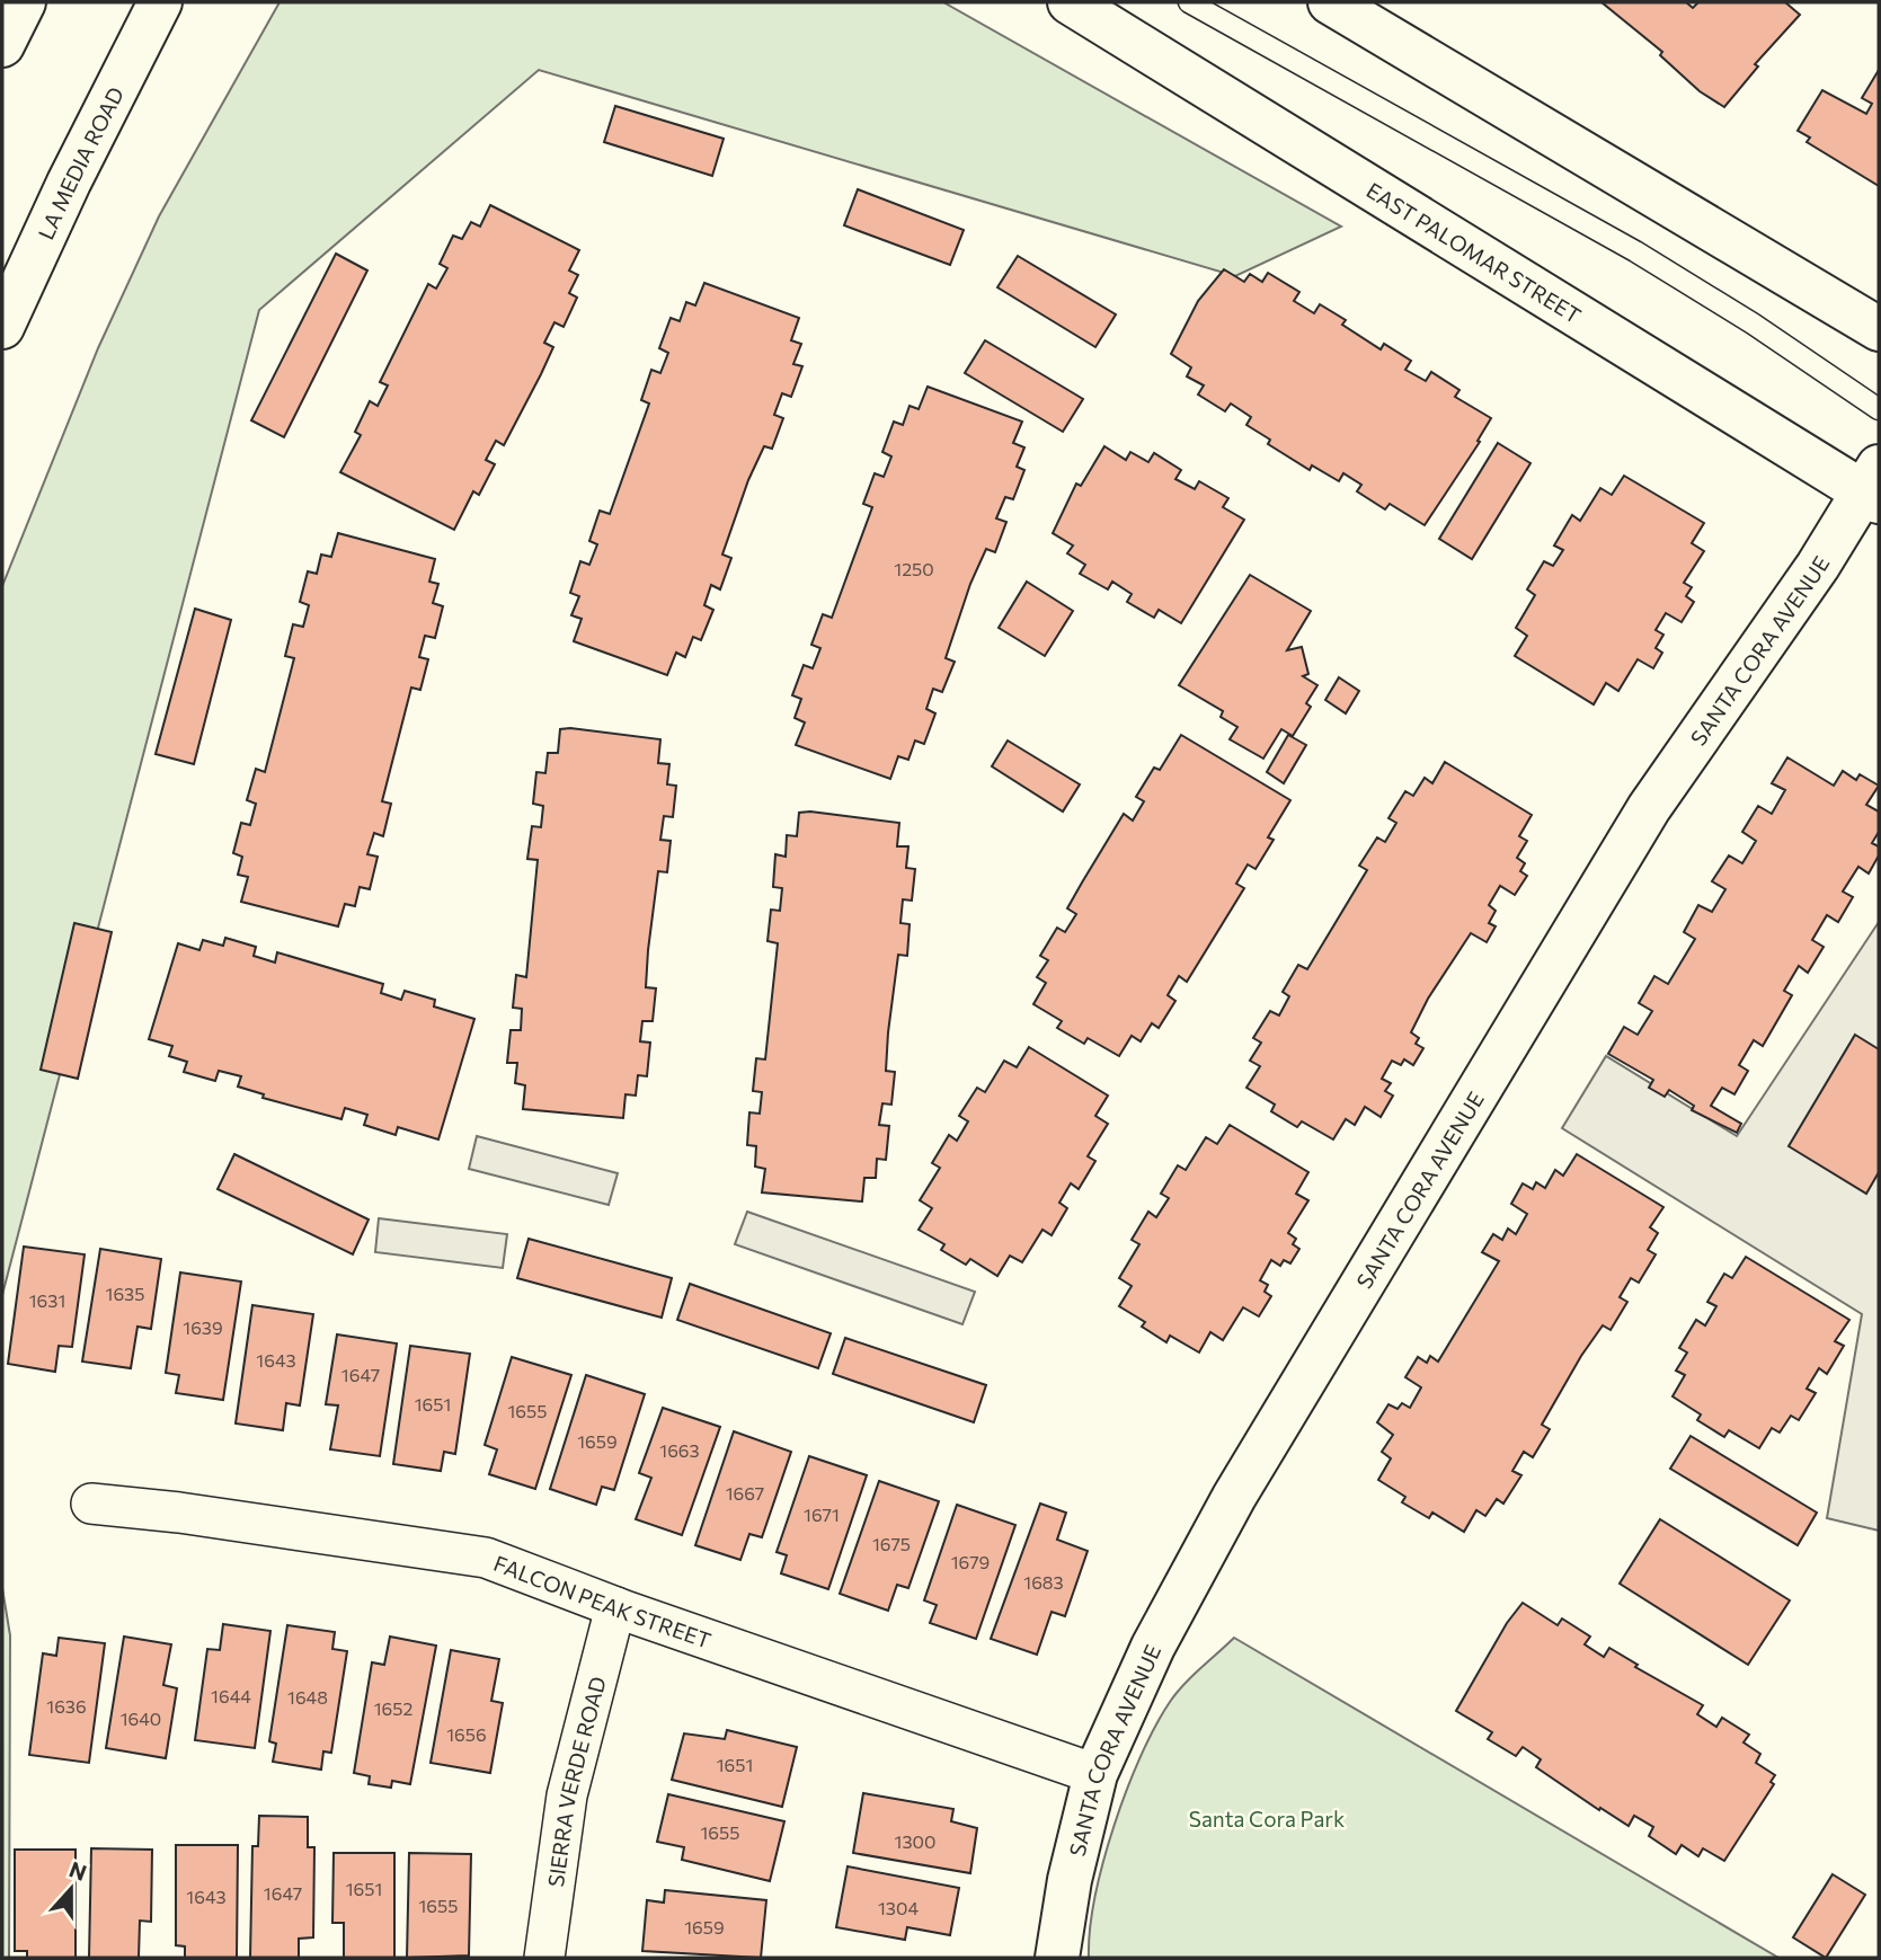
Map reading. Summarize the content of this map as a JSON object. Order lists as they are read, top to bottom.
{
  "streets": {
    "main road": ["LA MEDIA ROAD", "EAST PALOMAR STREET", "SANTA CORA AVENUE"],
    "street": ["FALCON PEAK STREET", "SIERRA VERDE ROAD"]
  },
  "crossings": [
    ["EAST PALOMAR STREET", "SANTA CORA AVENUE"],
    ["SANTA CORA AVENUE", "FALCON PEAK STREET"],
    ["FALCON PEAK STREET", "SIERRA VERDE ROAD"]
  ],
  "parks": ["Santa Cora Park"],
  "house_numbers": [
    "1250",
    "1635",
    "1631",
    "1639",
    "1643",
    "1647",
    "1651",
    "1655",
    "1659",
    "1663",
    "1667",
    "1671",
    "1675",
    "1679",
    "1683",
    "1644",
    "1648",
    "1636",
    "1652",
    "1640",
    "1656",
    "1651",
    "1655",
    "1300",
    "1651",
    "1647",
    "1643",
    "1655",
    "1304",
    "1659"
  ],
  "north": "top"
}
